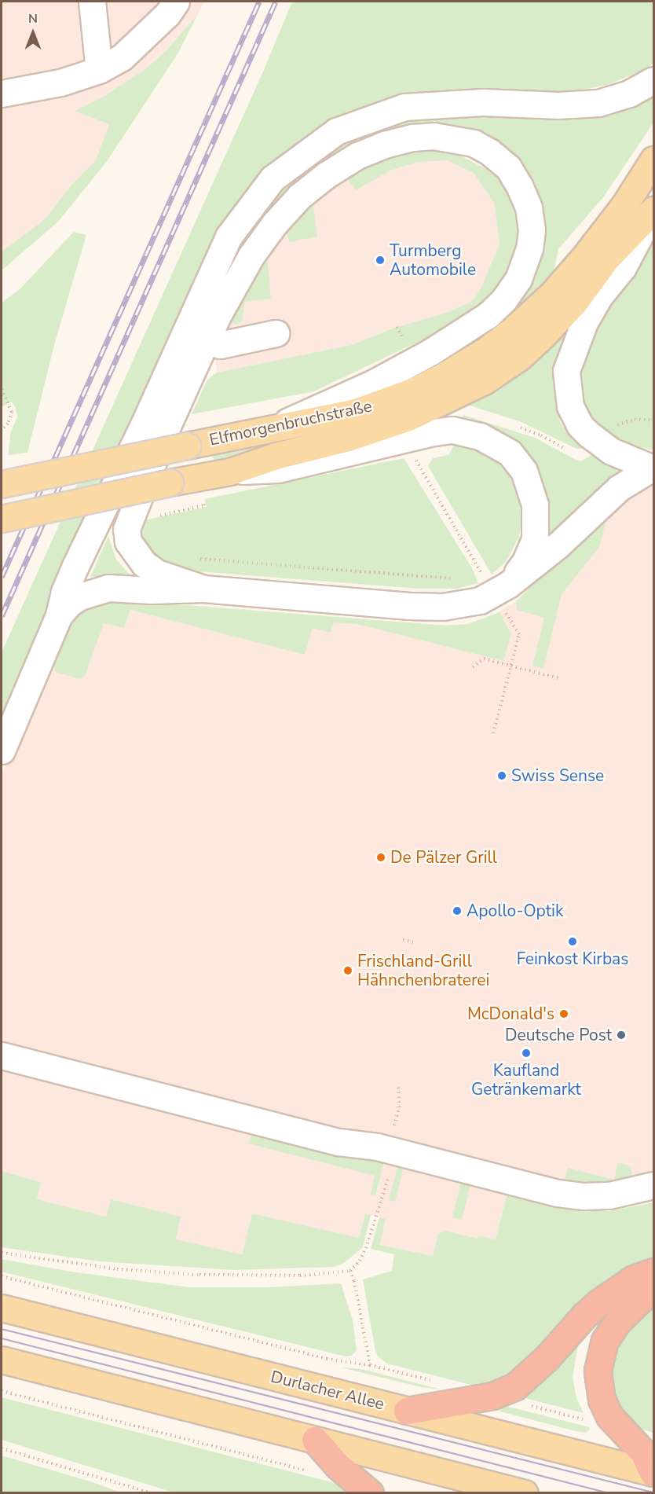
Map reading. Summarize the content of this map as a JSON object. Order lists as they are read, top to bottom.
{
  "streets": {
    "main road": ["Elfmorgenbruchstraße", "Durlacher Allee"]
  },
  "places": [
    "Turmberg Automobile",
    "Swiss Sense",
    "De Pälzer Grill",
    "Apollo-Optik",
    "Feinkost Kirbas",
    "Frischland-Grill Hähnchenbraterei",
    "McDonald's",
    "Deutsche Post",
    "Kaufland Getränkemarkt"
  ],
  "north": "top"
}
